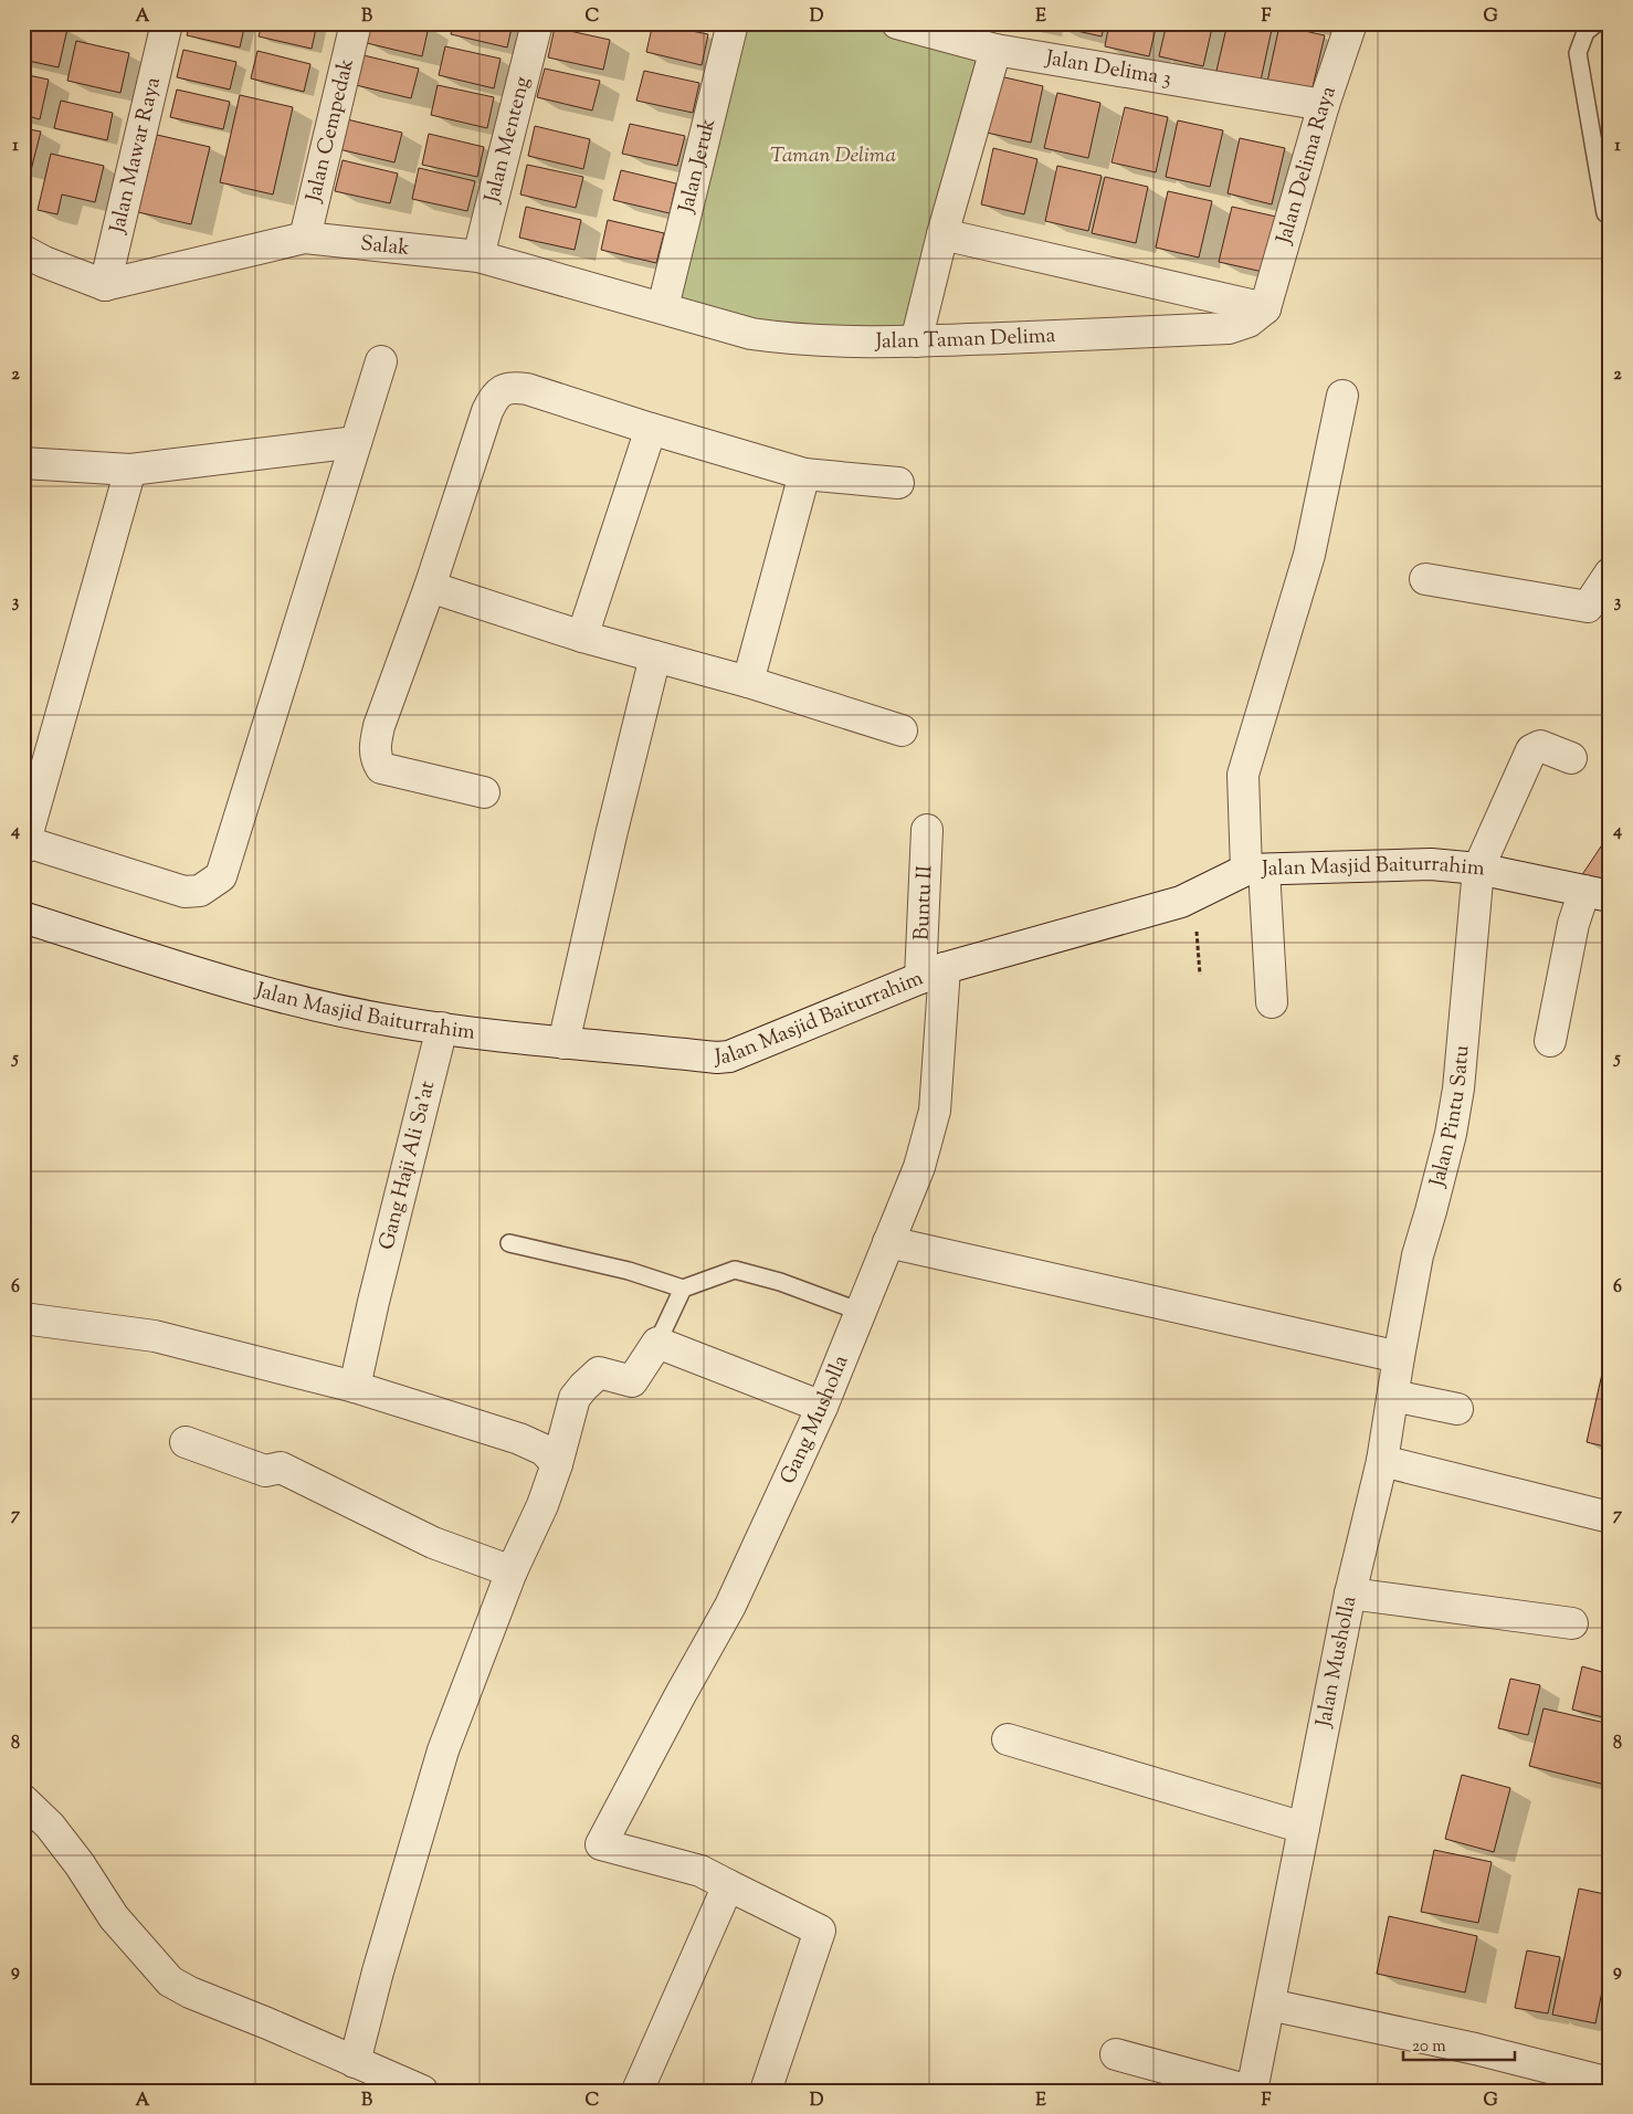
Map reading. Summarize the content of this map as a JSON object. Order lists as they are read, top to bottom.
{
  "streets": {
    "street": [
      "Jalan Delima 3",
      "Jalan Cempedak",
      "Jalan Menteng",
      "Jalan Mawar Raya",
      "Jalan Jeruk",
      "Jalan Delima Raya",
      "Salak",
      "Jalan Taman Delima",
      "Jalan Masjid Baiturrahim",
      "Buntu II",
      "Jalan Pintu Satu",
      "Gang Haji Ali Sa'at",
      "Gang Musholla",
      "Jalan Musholla"
    ]
  },
  "crossings": [
    ["Jalan Delima 3", "Jalan Delima Raya"],
    ["Jalan Cempedak", "Salak"],
    ["Jalan Menteng", "Salak"],
    ["Jalan Mawar Raya", "Salak"],
    ["Jalan Jeruk", "Salak"],
    ["Jalan Jeruk", "Jalan Taman Delima"],
    ["Jalan Delima Raya", "Jalan Taman Delima"],
    ["Salak", "Jalan Taman Delima"],
    ["Jalan Masjid Baiturrahim", "Buntu II"],
    ["Jalan Masjid Baiturrahim", "Jalan Pintu Satu"],
    ["Jalan Masjid Baiturrahim", "Gang Haji Ali Sa'at"],
    ["Jalan Masjid Baiturrahim", "Gang Musholla"],
    ["Buntu II", "Gang Musholla"],
    ["Jalan Pintu Satu", "Jalan Musholla"]
  ],
  "parks": ["Taman Delima"],
  "scale_bar": "20 m",
  "grid": {
    "columns": [
      "A",
      "B",
      "C",
      "D",
      "E",
      "F",
      "G"
    ],
    "rows": [
      "1",
      "2",
      "3",
      "4",
      "5",
      "6",
      "7",
      "8",
      "9"
    ]
  }
}
